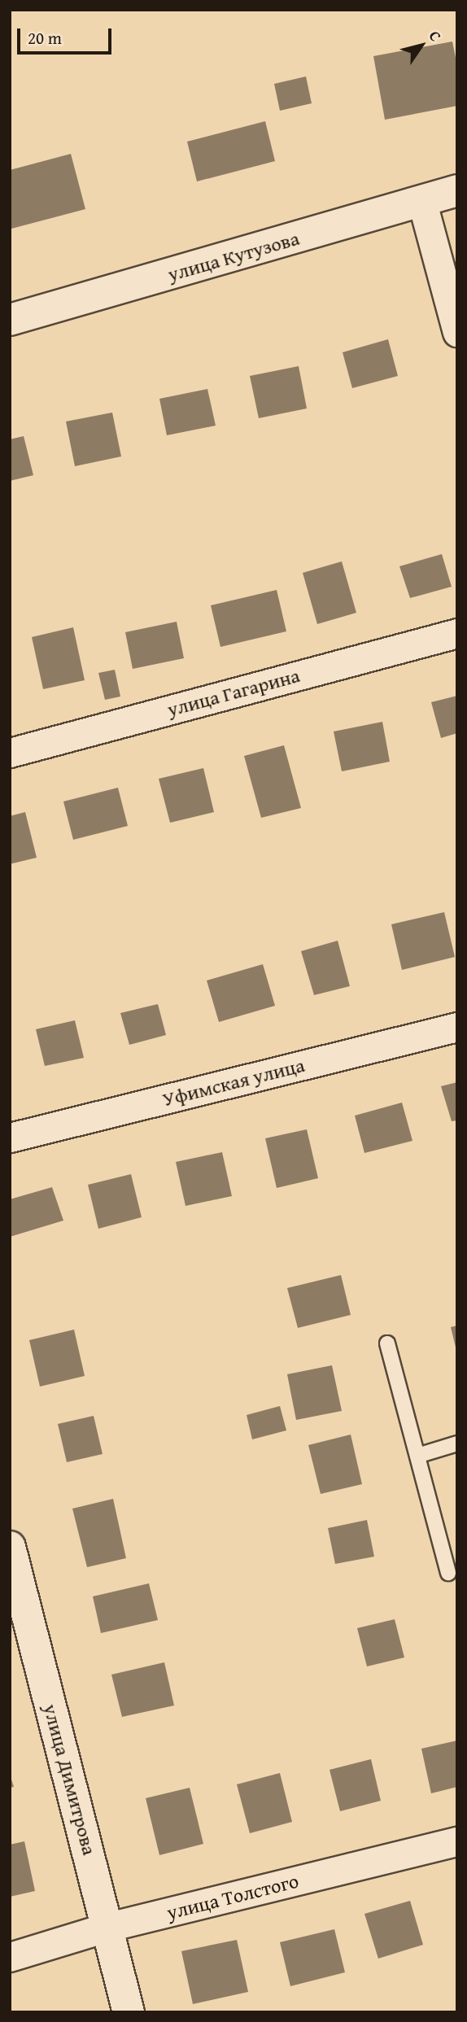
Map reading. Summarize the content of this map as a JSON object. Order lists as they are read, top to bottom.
{
  "streets": {
    "main road": ["улица Кутузова", "улица Димитрова"],
    "street": ["улица Гагарина", "Уфимская улица", "улица Толстого"]
  },
  "crossings": [
    ["улица Димитрова", "улица Толстого"]
  ],
  "scale_bar": "20 m",
  "north": "top right"
}
